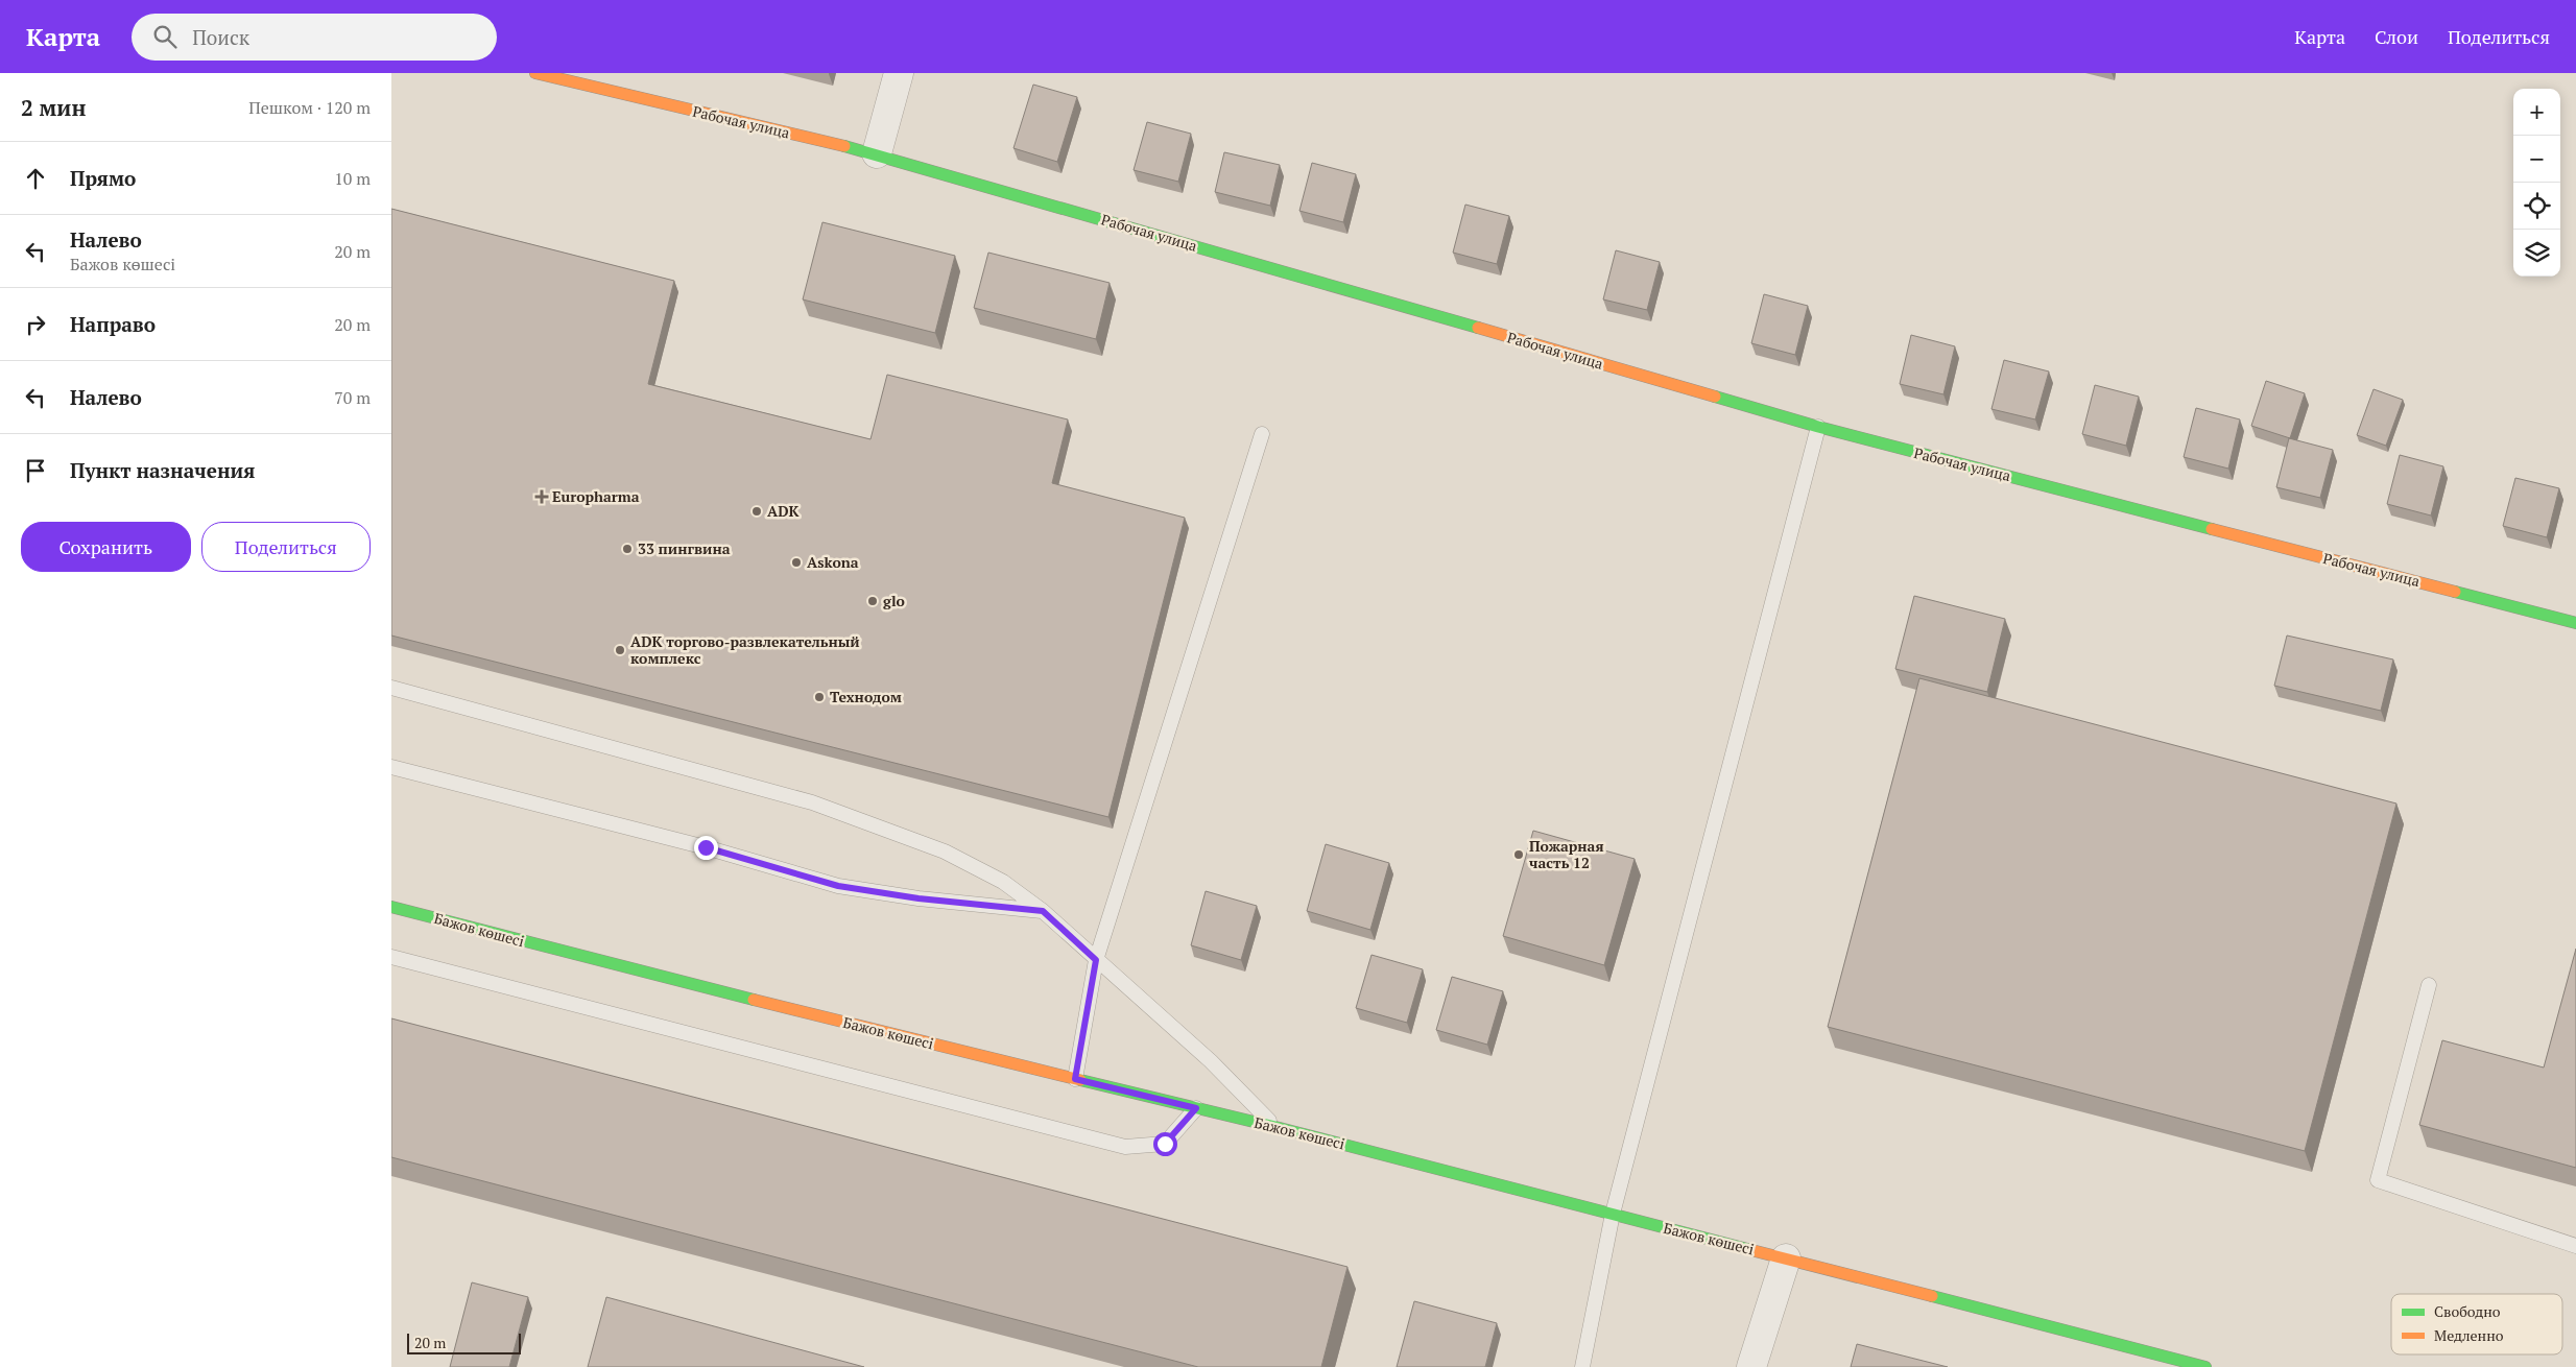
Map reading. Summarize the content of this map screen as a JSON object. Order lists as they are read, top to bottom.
{
  "streets": {
    "street": ["Рабочая улица", "Бажов көшесі"]
  },
  "places": {
    "health": ["Europharma"],
    "other": [
      "ADK",
      "33 пингвина",
      "Askona",
      "glo",
      "ADK торгово-развлекательный комплекс",
      "Технодом",
      "Пожарная часть 12"
    ]
  },
  "legend": ["Свободно", "Медленно"],
  "scale_bar": "20 m",
  "page": {
    "header": "Карта",
    "search": "Поиск",
    "nav": ["Карта", "Слои", "Поделиться"],
    "heading": ["2 мин", "Пешком · 120 m"],
    "map_buttons": ["+", "−"],
    "list": [
      ["Прямо", "10 m"],
      ["Налево", "Бажов көшесі", "20 m"],
      ["Направо", "20 m"],
      ["Налево", "70 m"],
      "Пункт назначения"
    ],
    "buttons": ["Сохранить", "Поделиться"],
    "scale": "20 m"
  }
}
